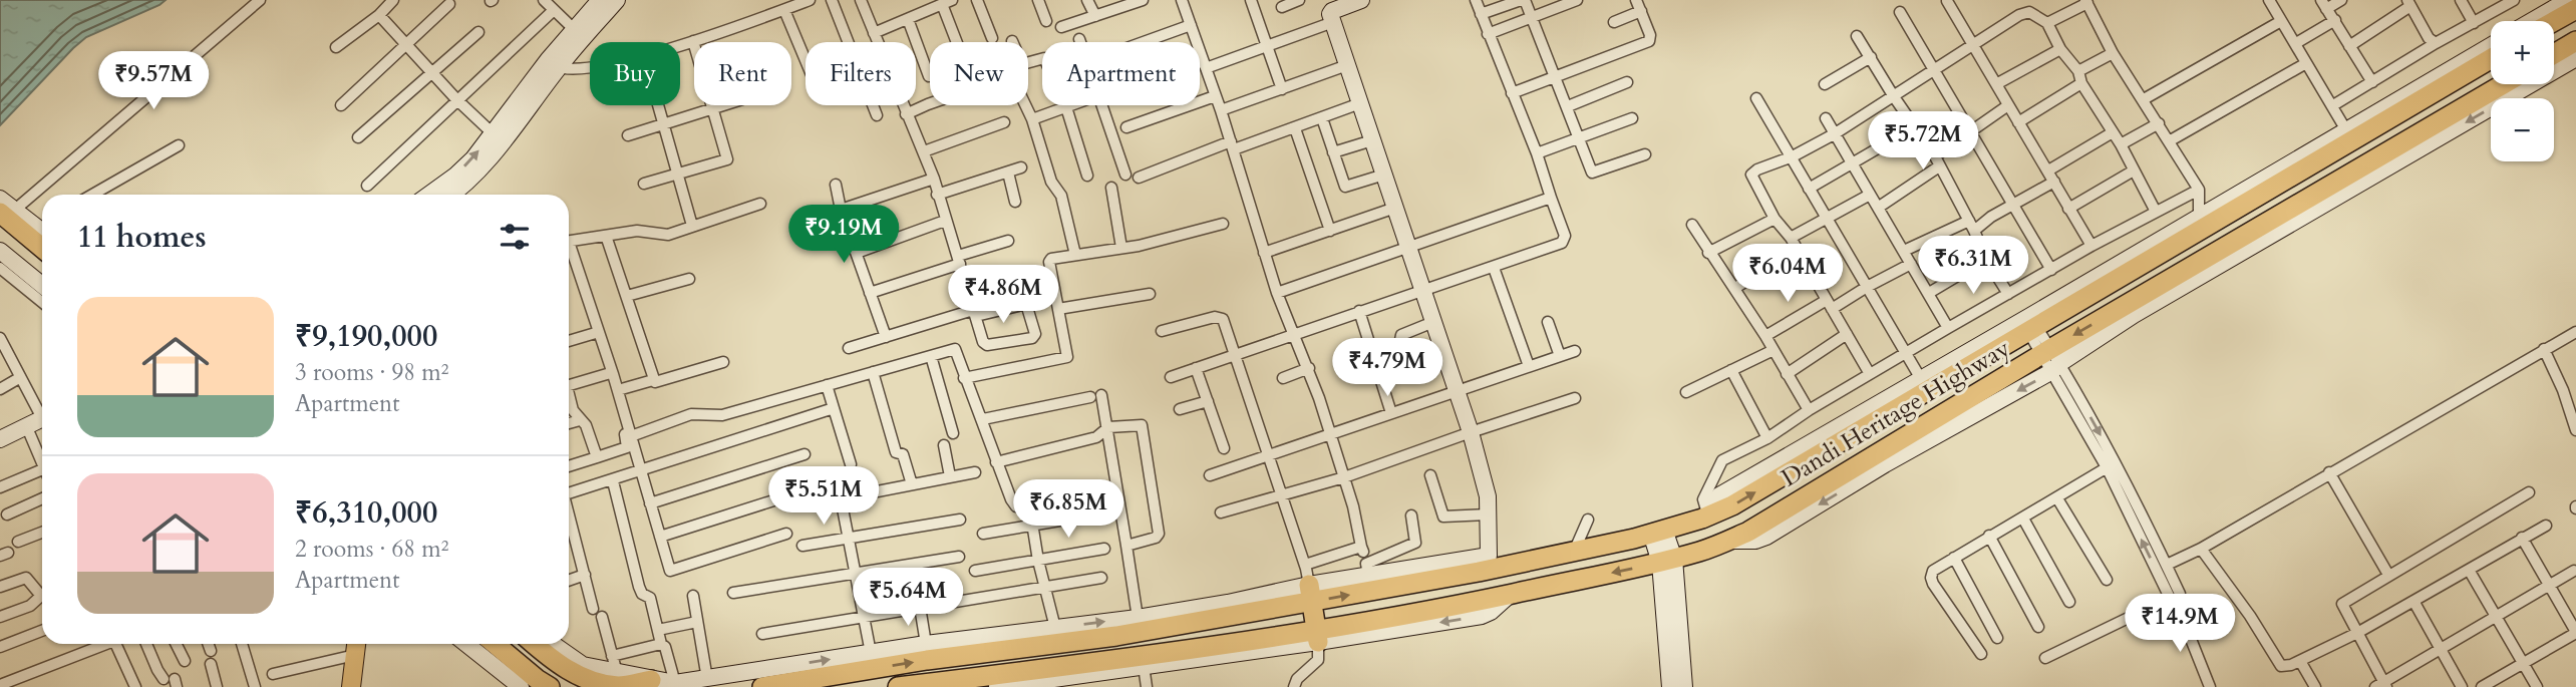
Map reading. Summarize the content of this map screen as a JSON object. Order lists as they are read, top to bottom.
{
  "streets": {
    "highway": ["Dandi Heritage Highway"]
  },
  "page": {
    "map_buttons": ["+", "−"],
    "chip": [
      "Buy",
      "Rent",
      "Filters",
      "New",
      "Apartment"
    ],
    "price": [
      "₹9.57M",
      "₹5.72M",
      "₹9.19M",
      "₹6.31M",
      "₹6.04M",
      "₹4.86M",
      "₹4.79M",
      "₹5.51M",
      "₹6.85M",
      "₹5.64M",
      "₹14.9M"
    ],
    "heading": "11 homes",
    "list": [
      {
        "name": "₹9,190,000",
        "note": "3 rooms · 98 m² · Apartment"
      },
      {
        "name": "₹6,310,000",
        "note": "2 rooms · 68 m² · Apartment"
      }
    ]
  }
}
